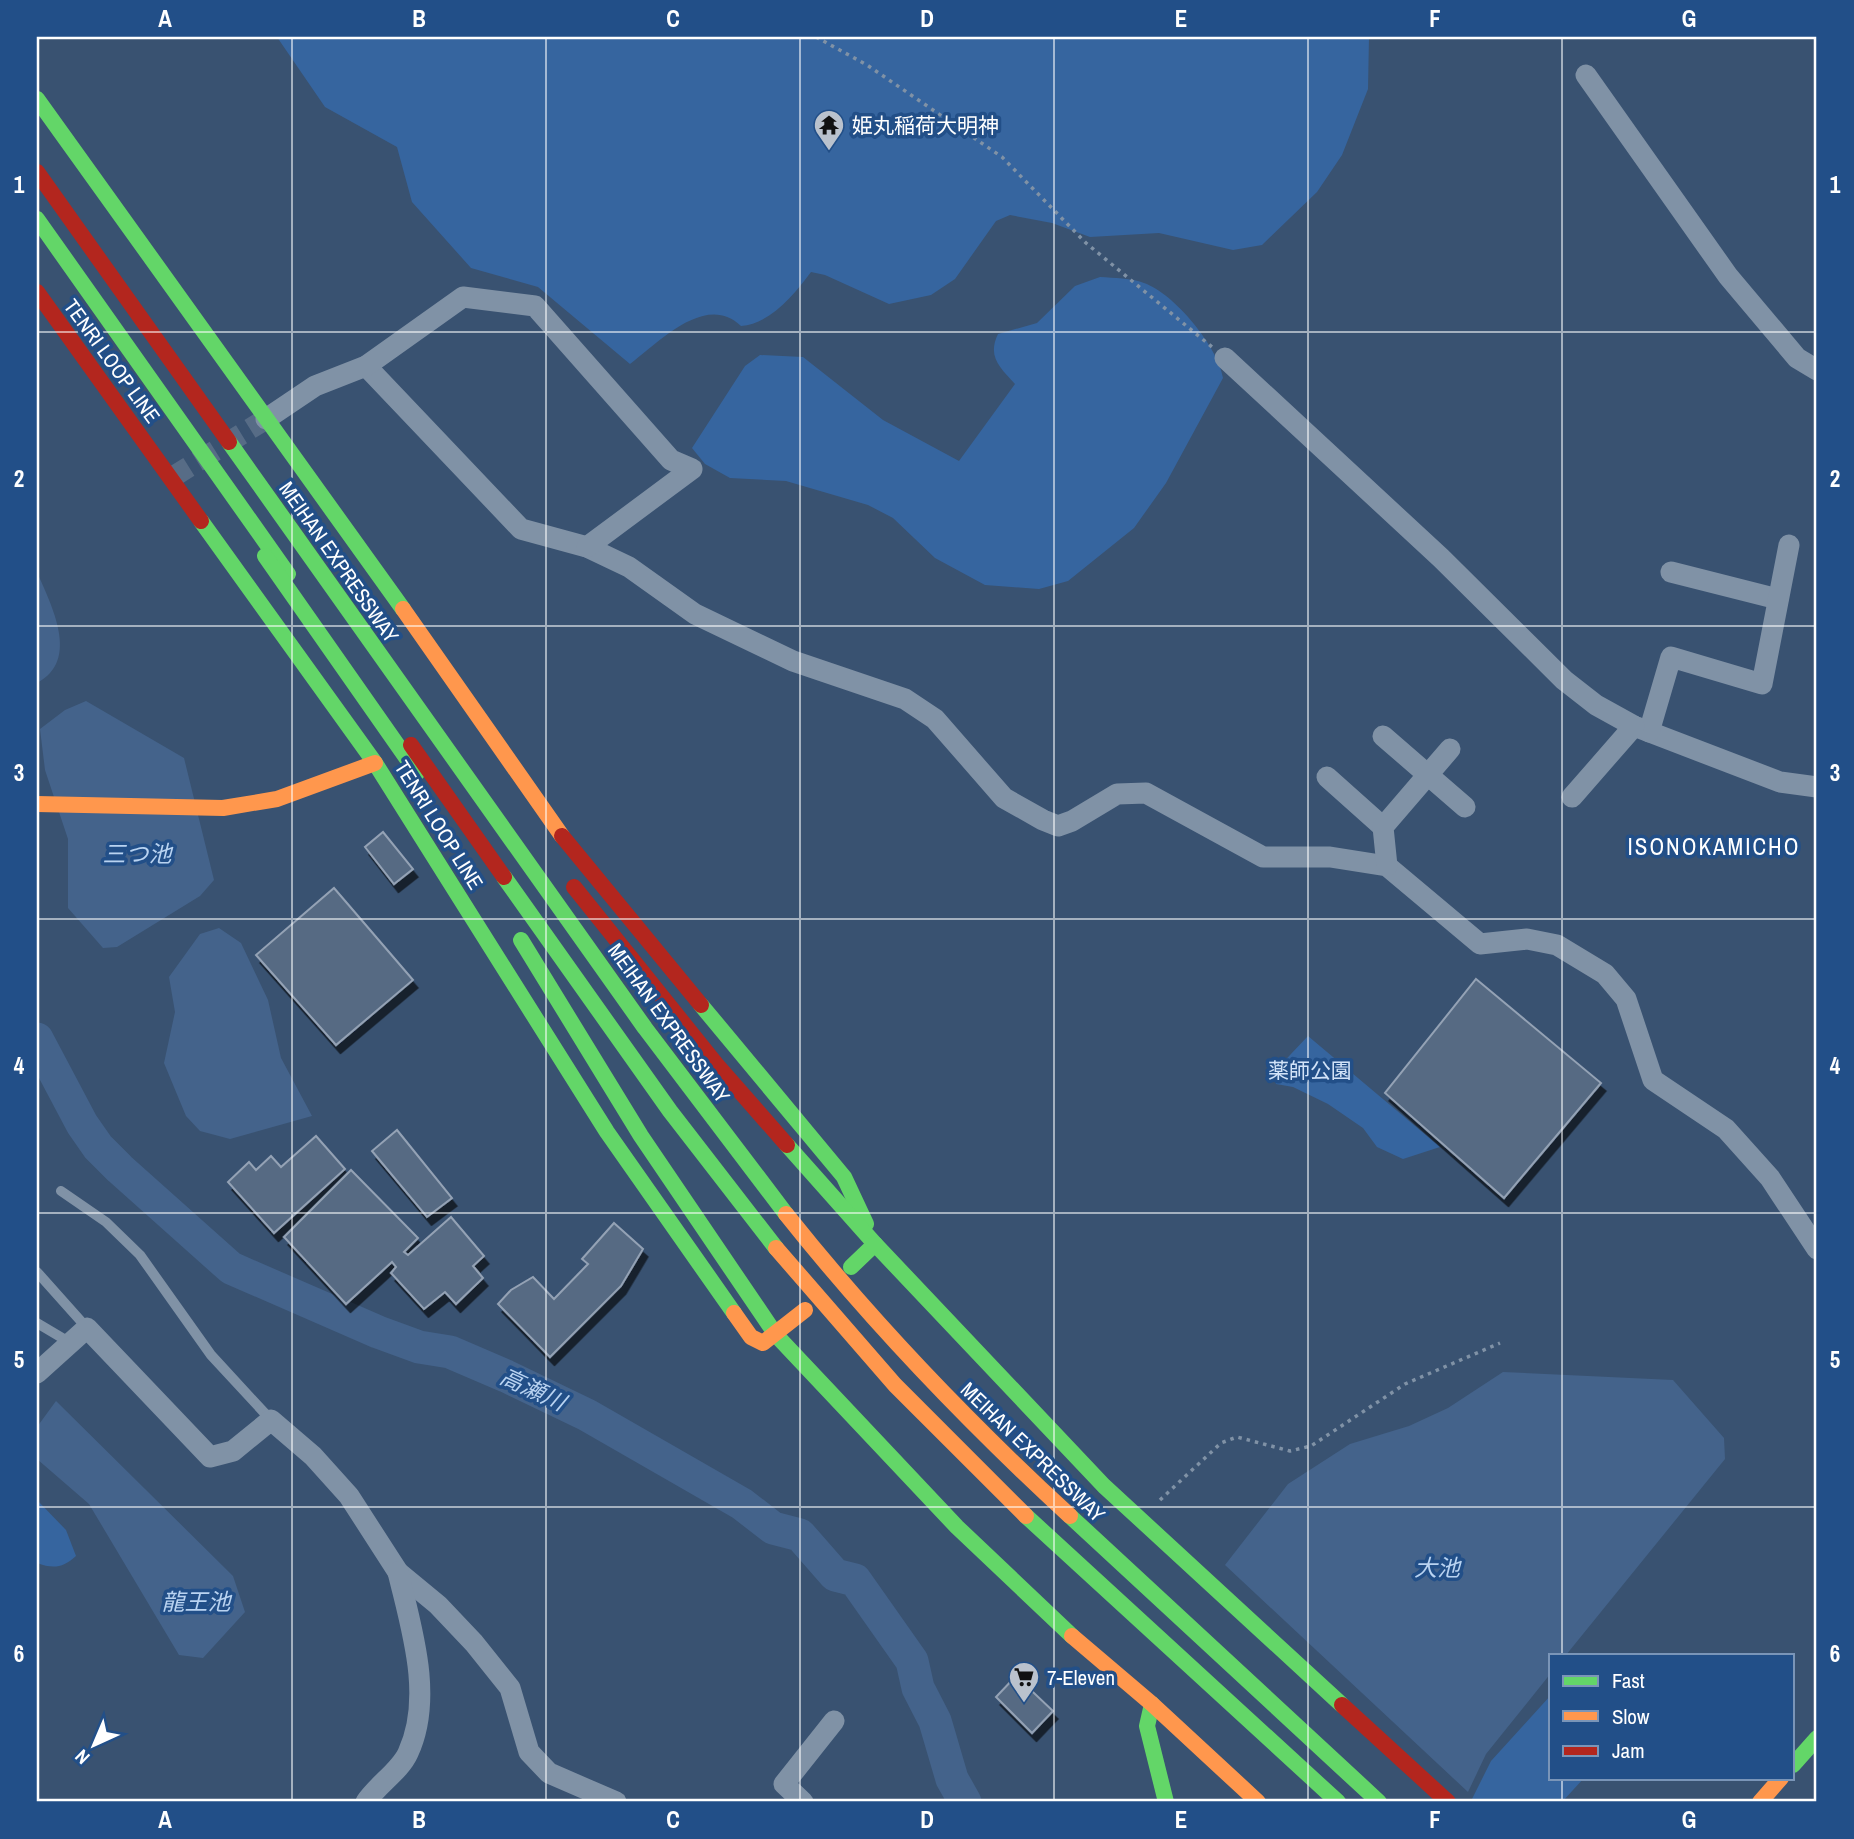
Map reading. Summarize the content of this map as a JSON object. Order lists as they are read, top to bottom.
{
  "streets": {
    "main road": ["TENRI LOOP LINE", "MEIHAN EXPRESSWAY"]
  },
  "districts": ["ISONOKAMICHO"],
  "water": [
    "三つ池",
    "高瀬川",
    "大池",
    "龍王池"
  ],
  "parks": ["薬師公園"],
  "places": {
    "temple": ["姫丸稲荷大明神"],
    "supermarket": ["7-Eleven"]
  },
  "legend": ["Fast", "Slow", "Jam"],
  "north": "bottom left",
  "grid": {
    "columns": [
      "A",
      "B",
      "C",
      "D",
      "E",
      "F",
      "G"
    ],
    "rows": [
      "1",
      "2",
      "3",
      "4",
      "5",
      "6"
    ]
  }
}
